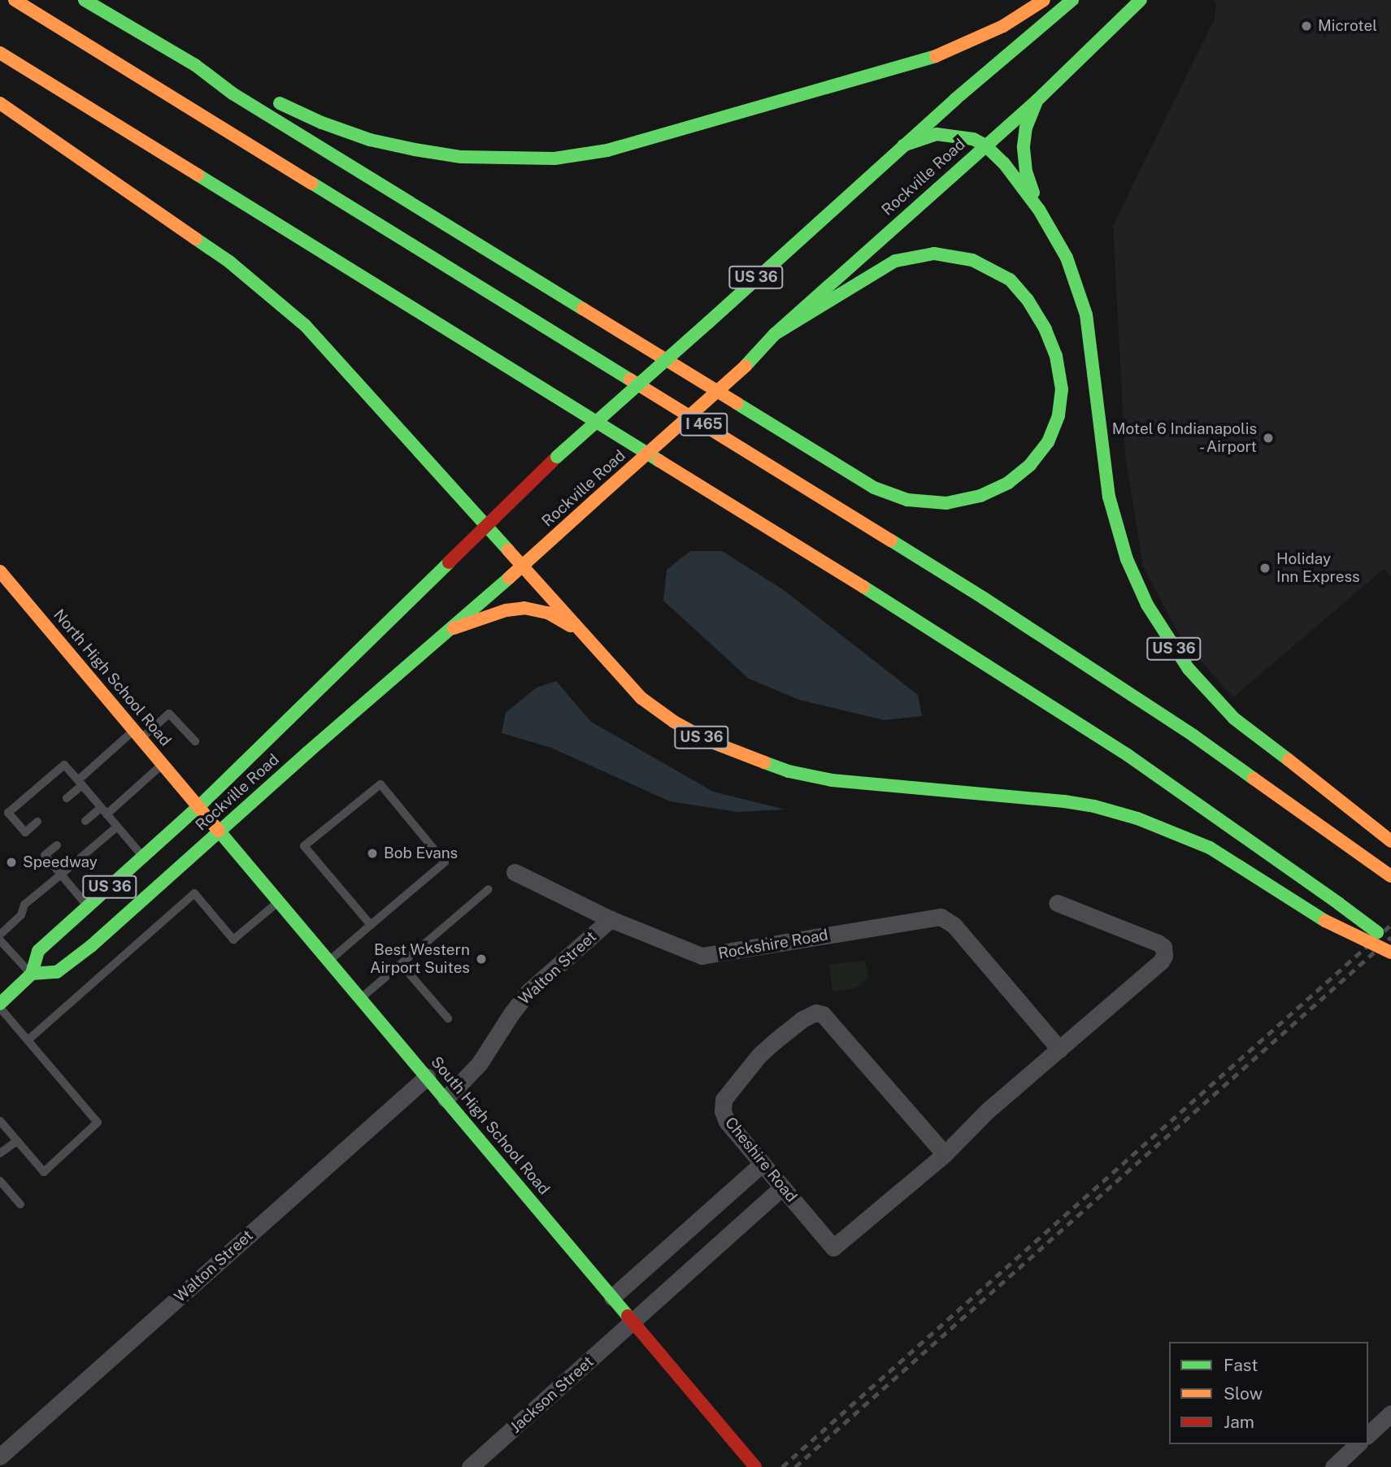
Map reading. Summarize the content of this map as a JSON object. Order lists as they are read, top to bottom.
{
  "streets": {
    "main road": [
      "Rockville Road",
      "US 36",
      "I 465",
      "North High School Road",
      "South High School Road"
    ],
    "street": [
      "Rockshire Road",
      "Walton Street",
      "Cheshire Road",
      "Jackson Street"
    ]
  },
  "crossings": [
    ["Rockville Road", "US 36"],
    ["Rockville Road", "North High School Road"],
    ["Rockville Road", "South High School Road"],
    ["North High School Road", "South High School Road"],
    ["Rockshire Road", "Walton Street"],
    ["Rockshire Road", "Cheshire Road"],
    ["Walton Street", "South High School Road"],
    ["South High School Road", "Jackson Street"],
    ["Cheshire Road", "Jackson Street"]
  ],
  "places": [
    "Microtel",
    "Motel 6 Indianapolis - Airport",
    "Holiday Inn Express",
    "Bob Evans",
    "Speedway",
    "Best Western Airport Suites"
  ],
  "legend": ["Fast", "Slow", "Jam"]
}
